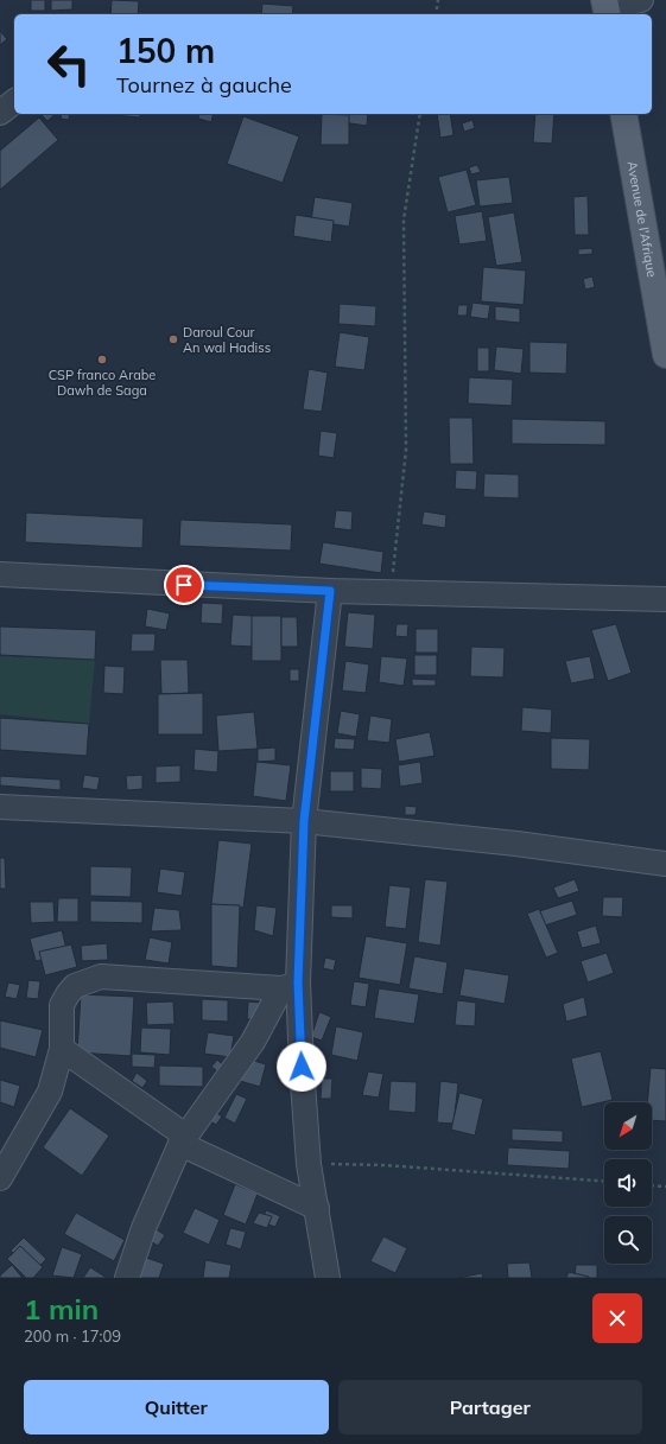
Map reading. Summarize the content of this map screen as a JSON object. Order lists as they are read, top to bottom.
{
  "streets": {
    "main road": ["Avenue de l'Afrique"]
  },
  "places": ["Daroul Cour An wal Hadiss", "CSP franco Arabe Dawh de Saga"],
  "north": "bottom left",
  "page": {
    "turn": ["150 m", "Tournez à gauche"],
    "heading": ["1 min", "200 m · 17:09"],
    "buttons": ["Quitter", "Partager"]
  }
}
